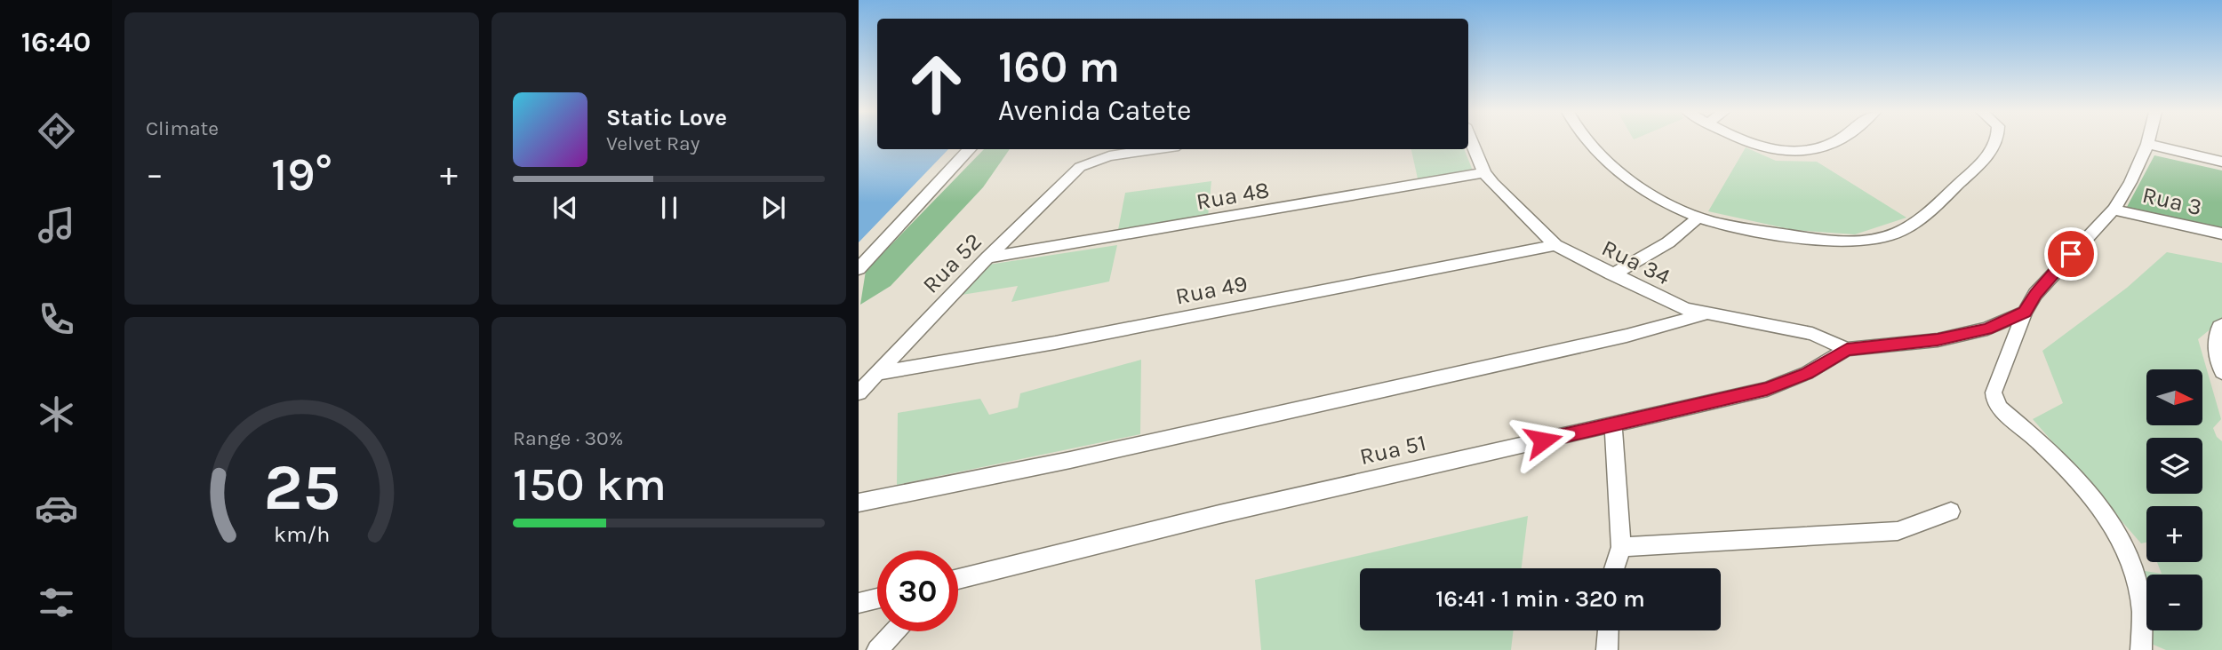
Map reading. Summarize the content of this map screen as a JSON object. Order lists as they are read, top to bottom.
{
  "streets": {
    "street": [
      "Rua 48",
      "Rua 3",
      "Rua 34",
      "Rua 52",
      "Rua 49",
      "Rua 51"
    ]
  },
  "crossings": [
    ["Rua 48", "Rua 34"],
    ["Rua 48", "Rua 52"],
    ["Rua 34", "Rua 49"],
    ["Rua 34", "Rua 51"],
    ["Rua 52", "Rua 49"]
  ],
  "north": "right",
  "page": {
    "tabs": "16:40",
    "tile": [
      "Climate",
      ["Range · 30%", "150 km"]
    ],
    "turn": ["160 m", "Avenida Catete"],
    "song": ["Static Love", "Velvet Ray"],
    "heat": ["−", "19°", "+"],
    "map_buttons": ["+", "−"],
    "limit": "30",
    "trip": "16:41 · 1 min · 320 m",
    "gauge": ["25", "km/h"]
  }
}
